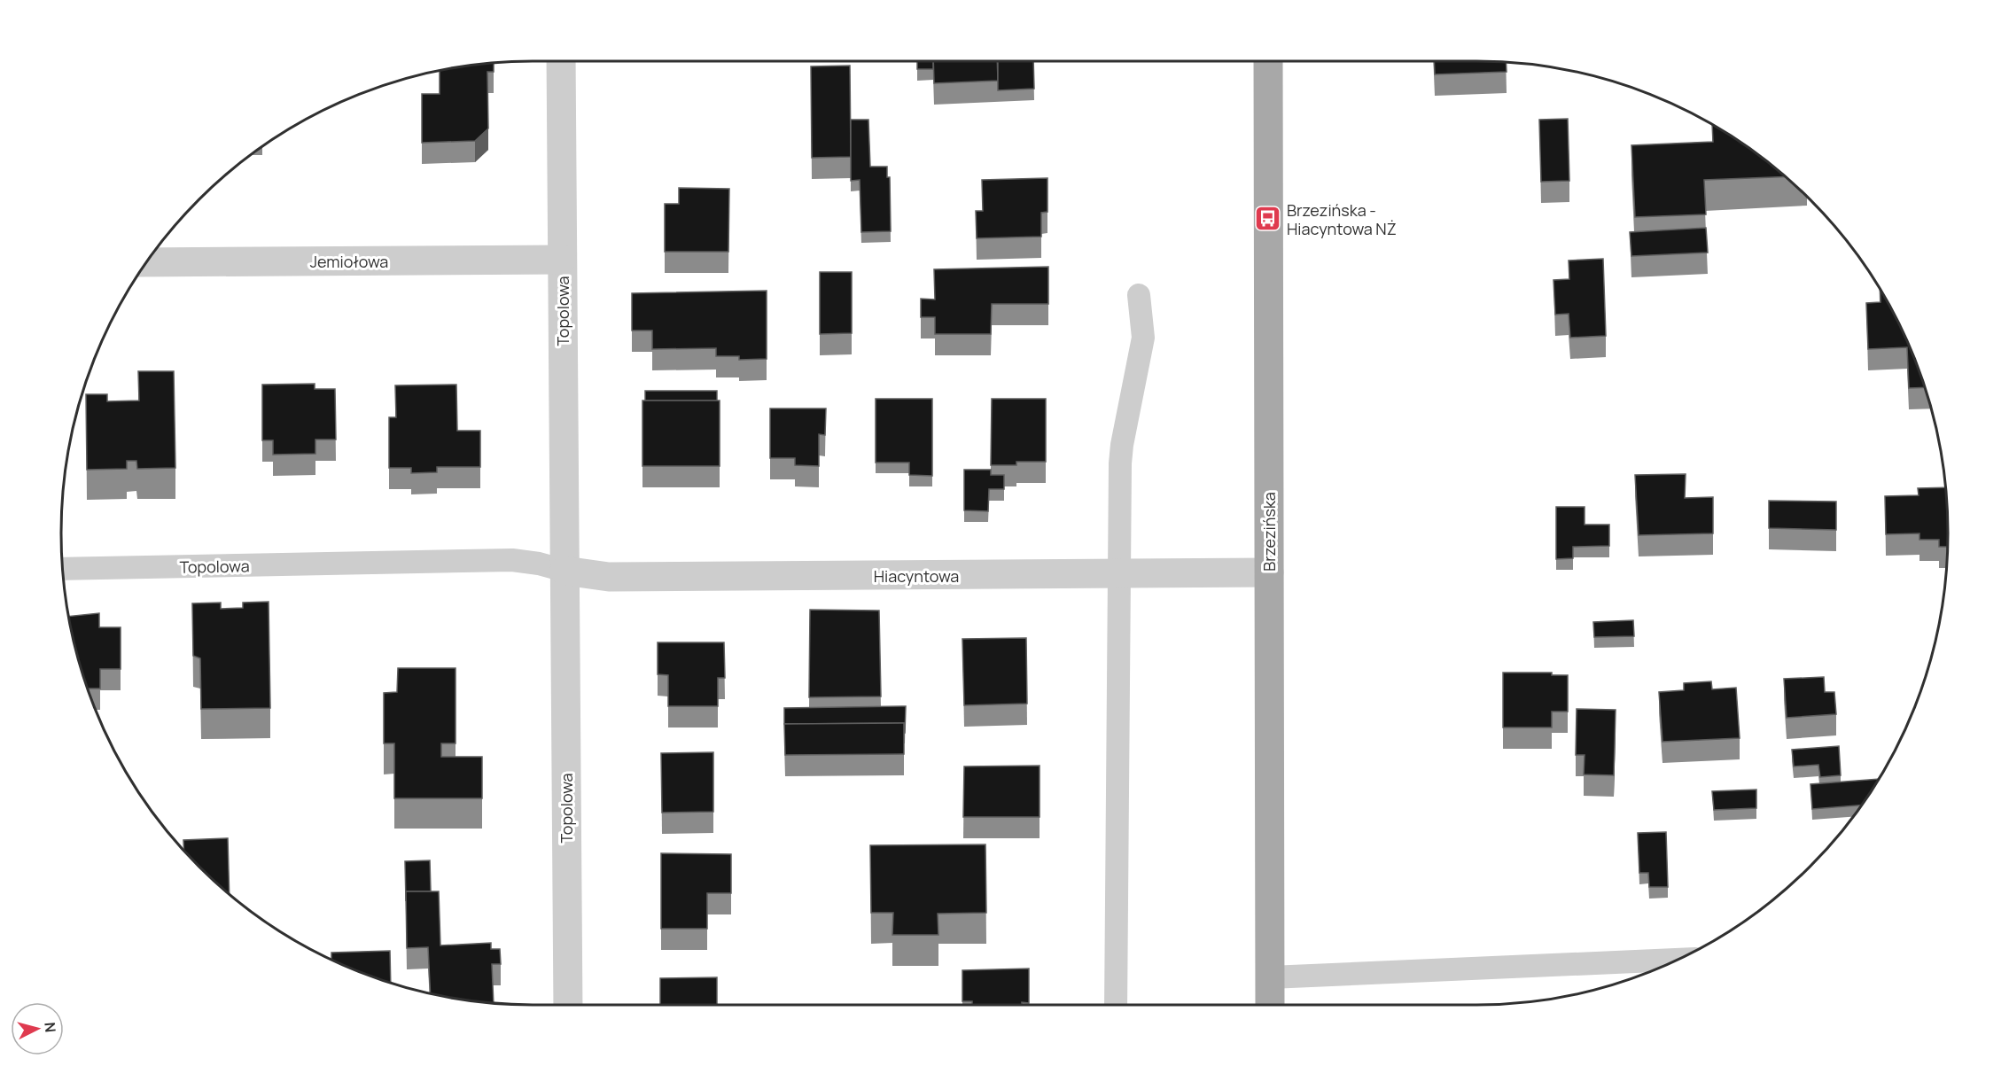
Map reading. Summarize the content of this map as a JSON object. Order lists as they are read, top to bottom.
{
  "streets": {
    "main road": ["Brzezińska"],
    "street": ["Jemiołowa", "Topolowa", "Hiacyntowa"]
  },
  "crossings": [
    ["Jemiołowa", "Topolowa"],
    ["Topolowa", "Hiacyntowa"],
    ["Brzezińska", "Hiacyntowa"]
  ],
  "places": {
    "bus stop": ["Brzezińska - Hiacyntowa NŻ"]
  },
  "north": "right"
}
